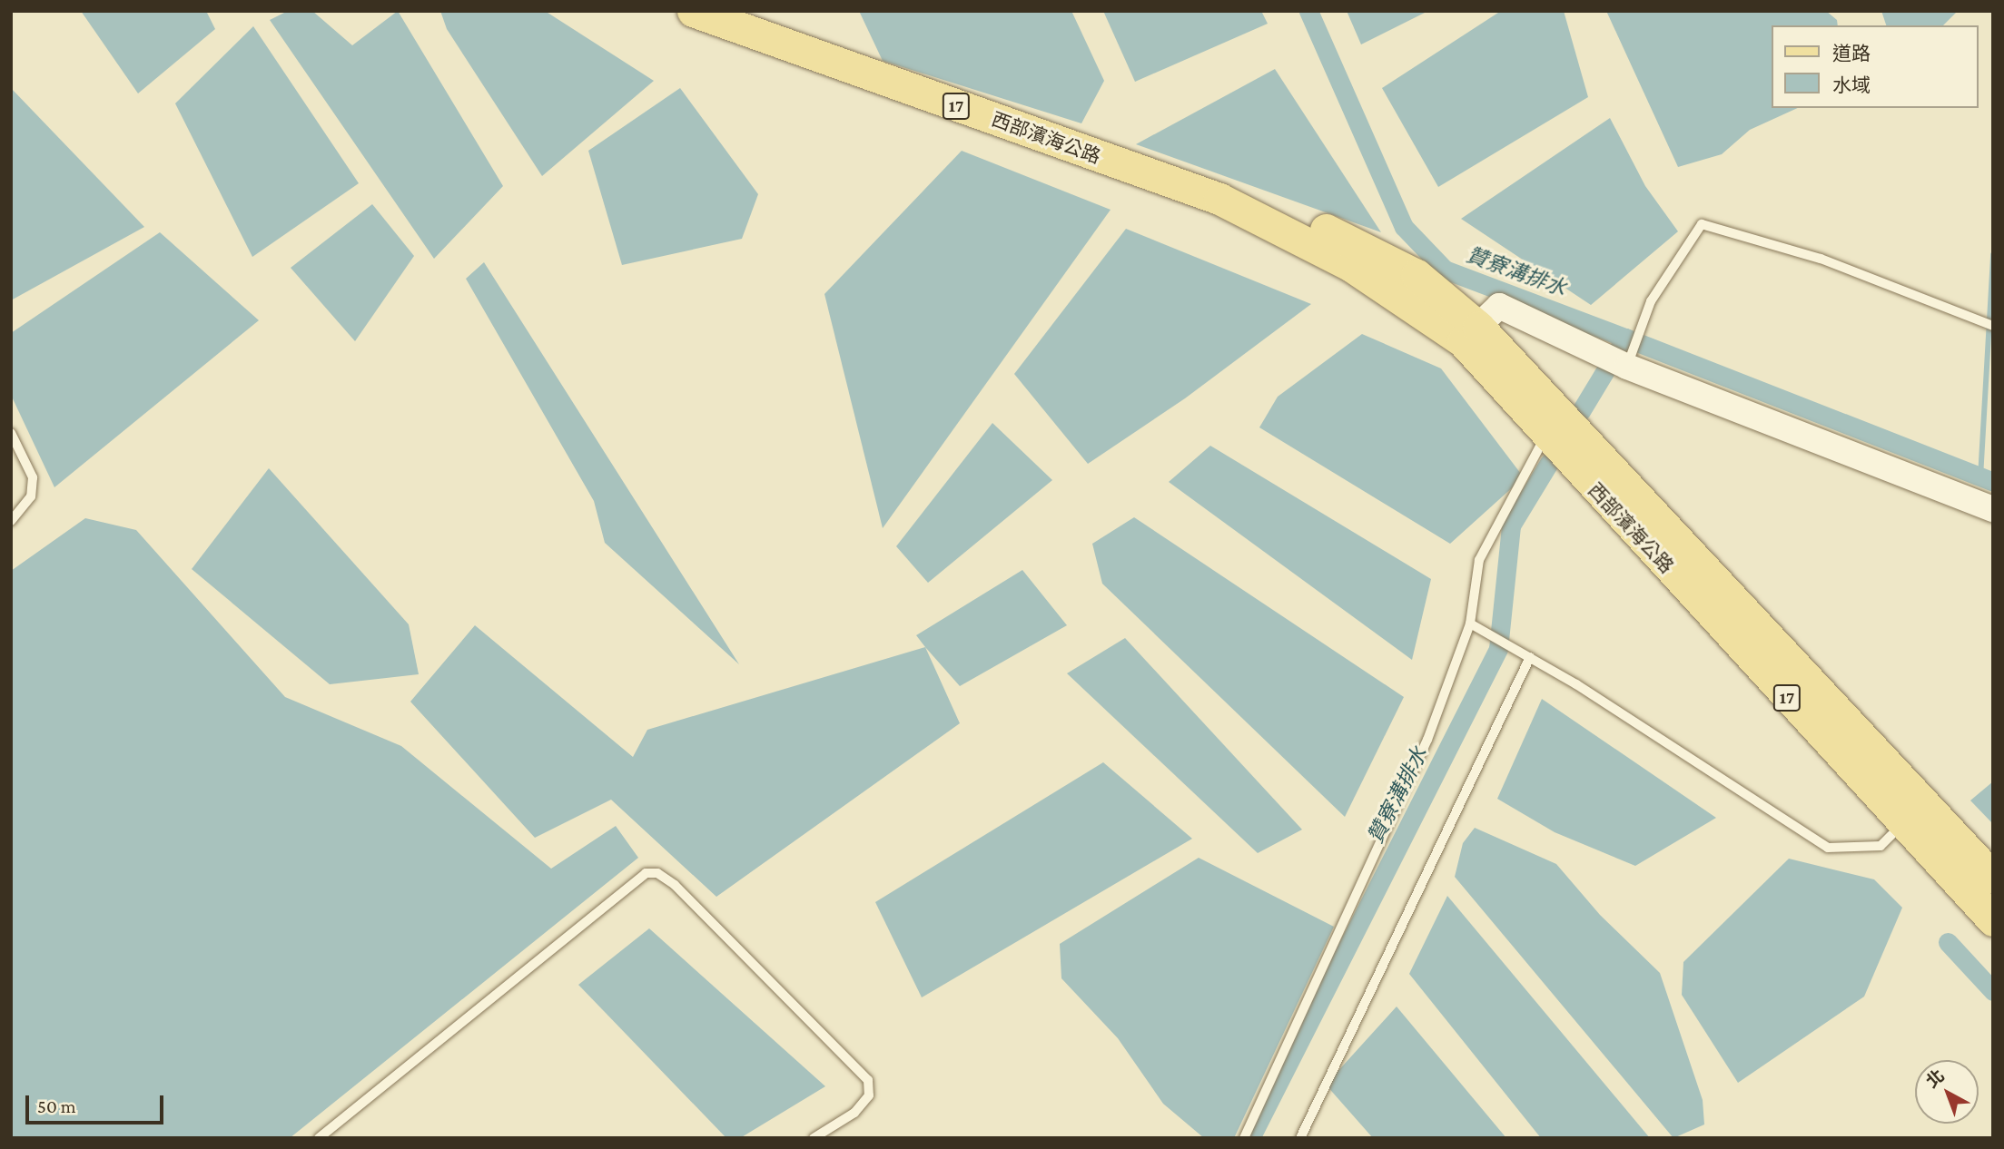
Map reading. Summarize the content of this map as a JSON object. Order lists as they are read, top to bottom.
{
  "streets": {
    "main road": ["17", "西部濱海公路"]
  },
  "water": ["贊寮溝排水"],
  "legend": ["道路", "水域"],
  "scale_bar": "50 m",
  "north": "top left"
}
